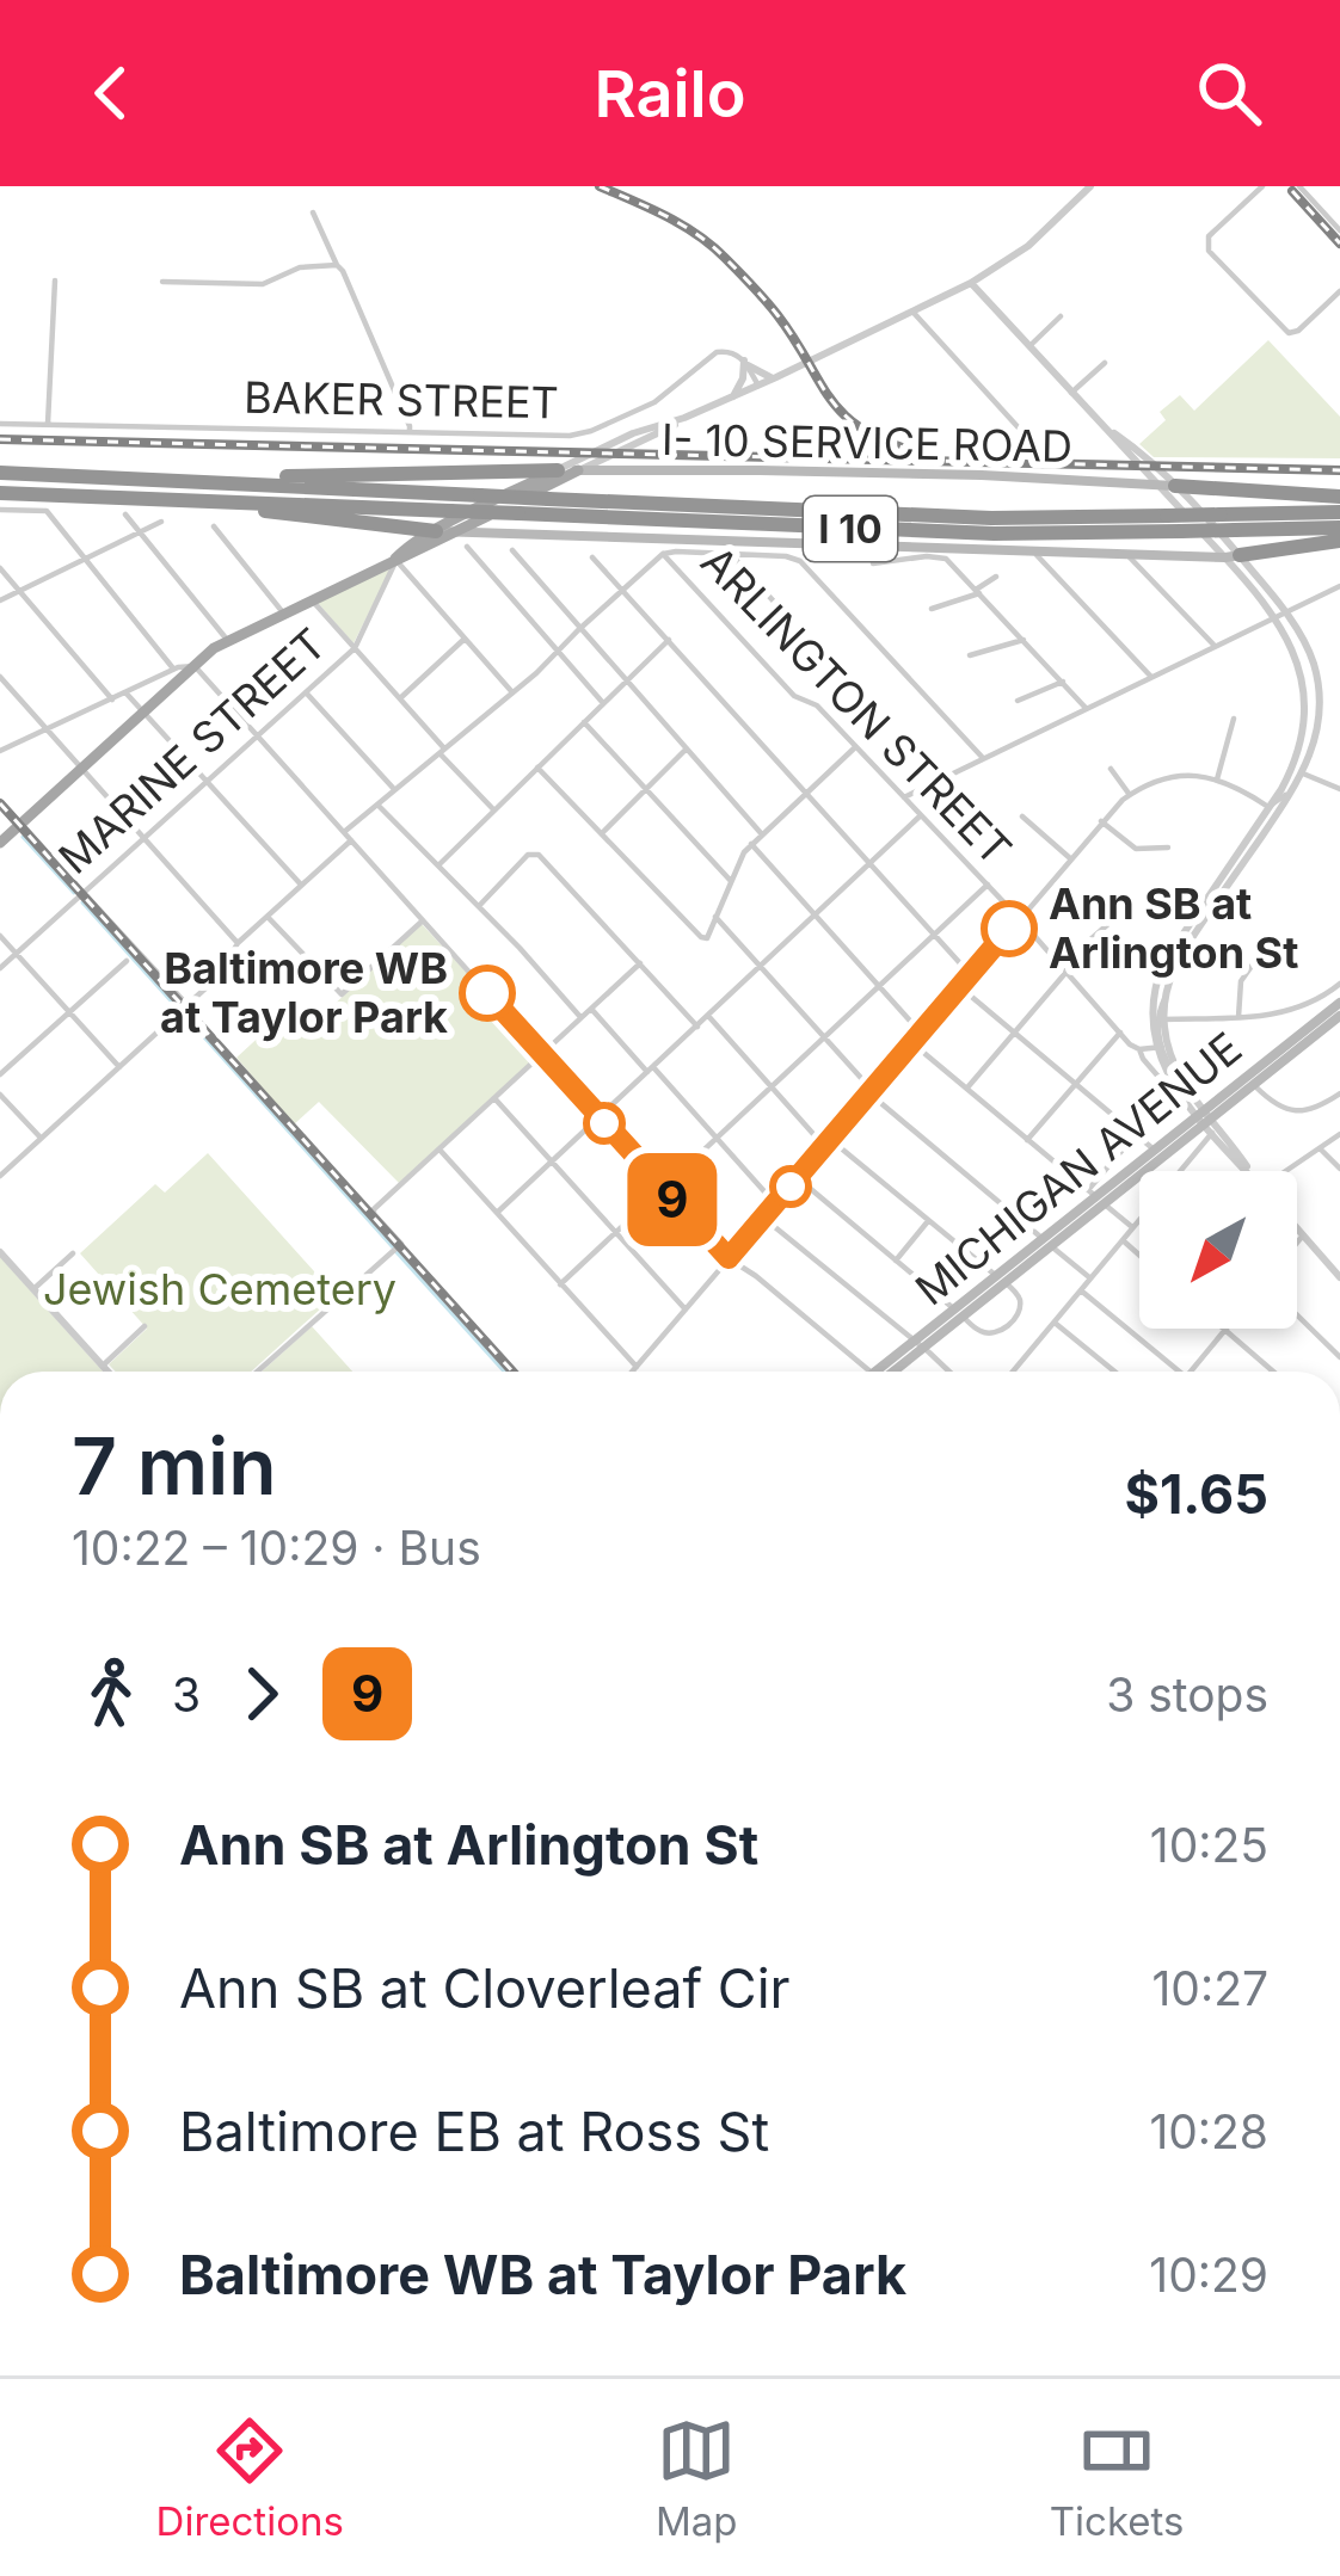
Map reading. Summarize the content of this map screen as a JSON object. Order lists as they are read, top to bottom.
{
  "streets": {
    "highway": ["I 10"],
    "main road": ["I- 10 SERVICE ROAD", "MICHIGAN AVENUE"],
    "street": ["BAKER STREET", "ARLINGTON STREET", "MARINE STREET"]
  },
  "parks": ["Jewish Cemetery"],
  "places": ["Ann SB at Arlington St", "Baltimore WB at Taylor Park"],
  "lines": ["bus line 9"],
  "north": "bottom left",
  "page": {
    "header": "Railo",
    "on_map": "9",
    "heading": ["7 min", "10:22 – 10:29 · Bus", "$1.65"],
    "legs": ["3", "9", "3 stops"],
    "list": [
      {
        "name": "Ann SB at Arlington St",
        "value": "10:25"
      },
      {
        "name": "Ann SB at Cloverleaf Cir",
        "value": "10:27"
      },
      {
        "name": "Baltimore EB at Ross St",
        "value": "10:28"
      },
      {
        "name": "Baltimore WB at Taylor Park",
        "value": "10:29"
      }
    ],
    "tabs": ["Directions", "Map", "Tickets"]
  }
}
